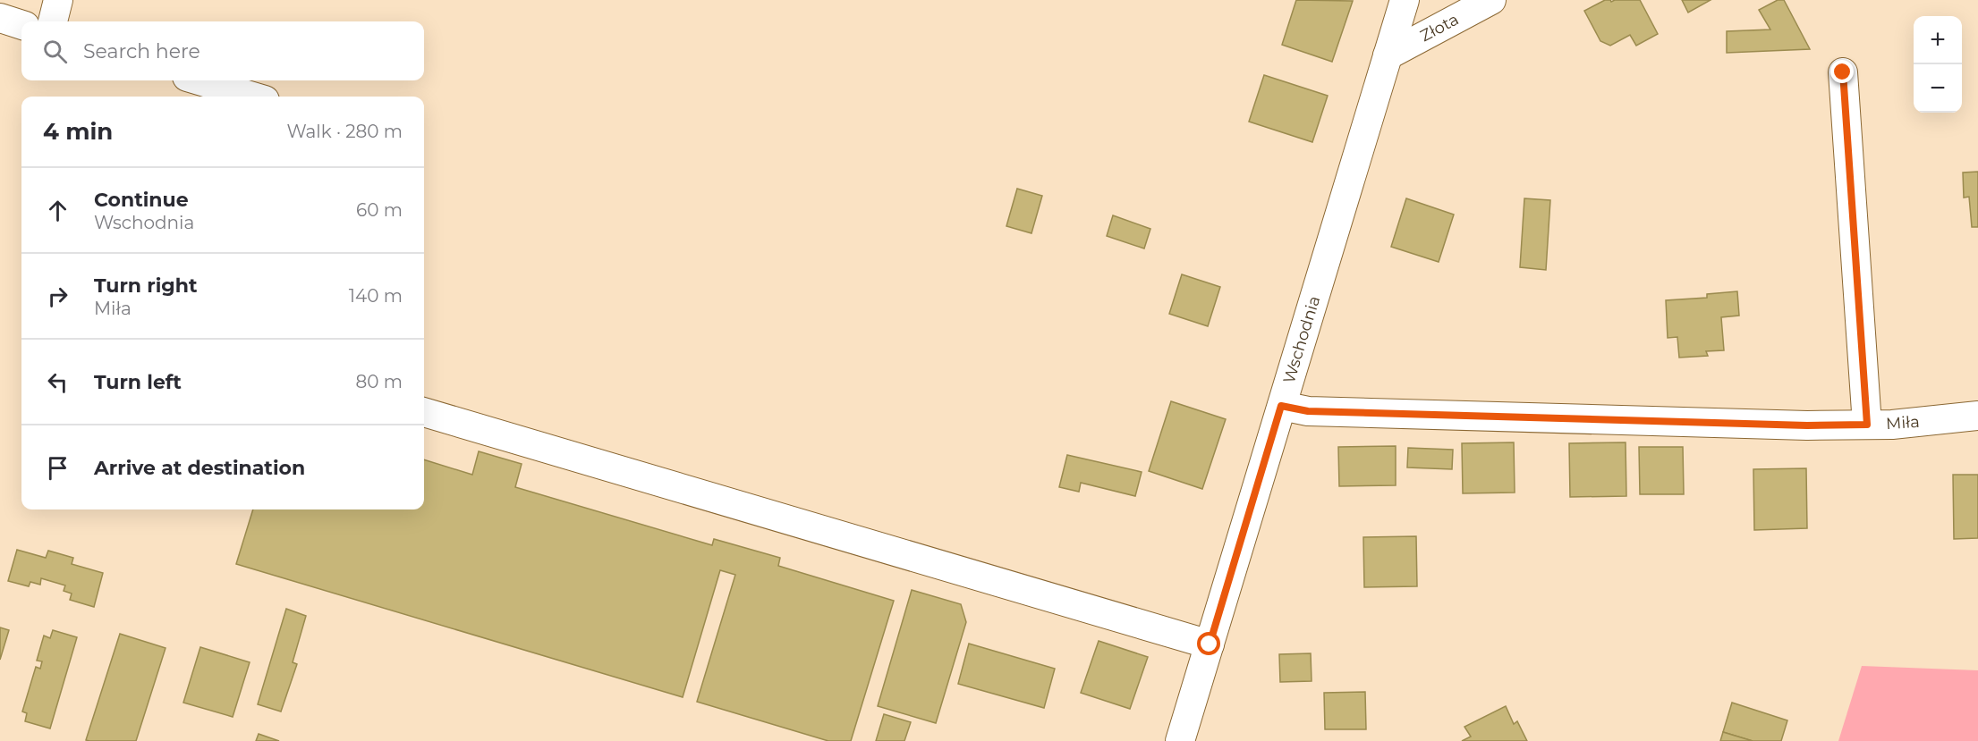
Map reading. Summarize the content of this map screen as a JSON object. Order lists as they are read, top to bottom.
{
  "streets": {
    "street": ["Złota", "Wschodnia", "Miła"]
  },
  "crossings": [
    ["Złota", "Wschodnia"],
    ["Wschodnia", "Miła"]
  ],
  "page": {
    "map_buttons": ["+", "−"],
    "search": "Search here",
    "heading": ["4 min", "Walk · 280 m"],
    "list": [
      ["Continue", "Wschodnia", "60 m"],
      ["Turn right", "Miła", "140 m"],
      ["Turn left", "80 m"],
      "Arrive at destination"
    ]
  }
}
